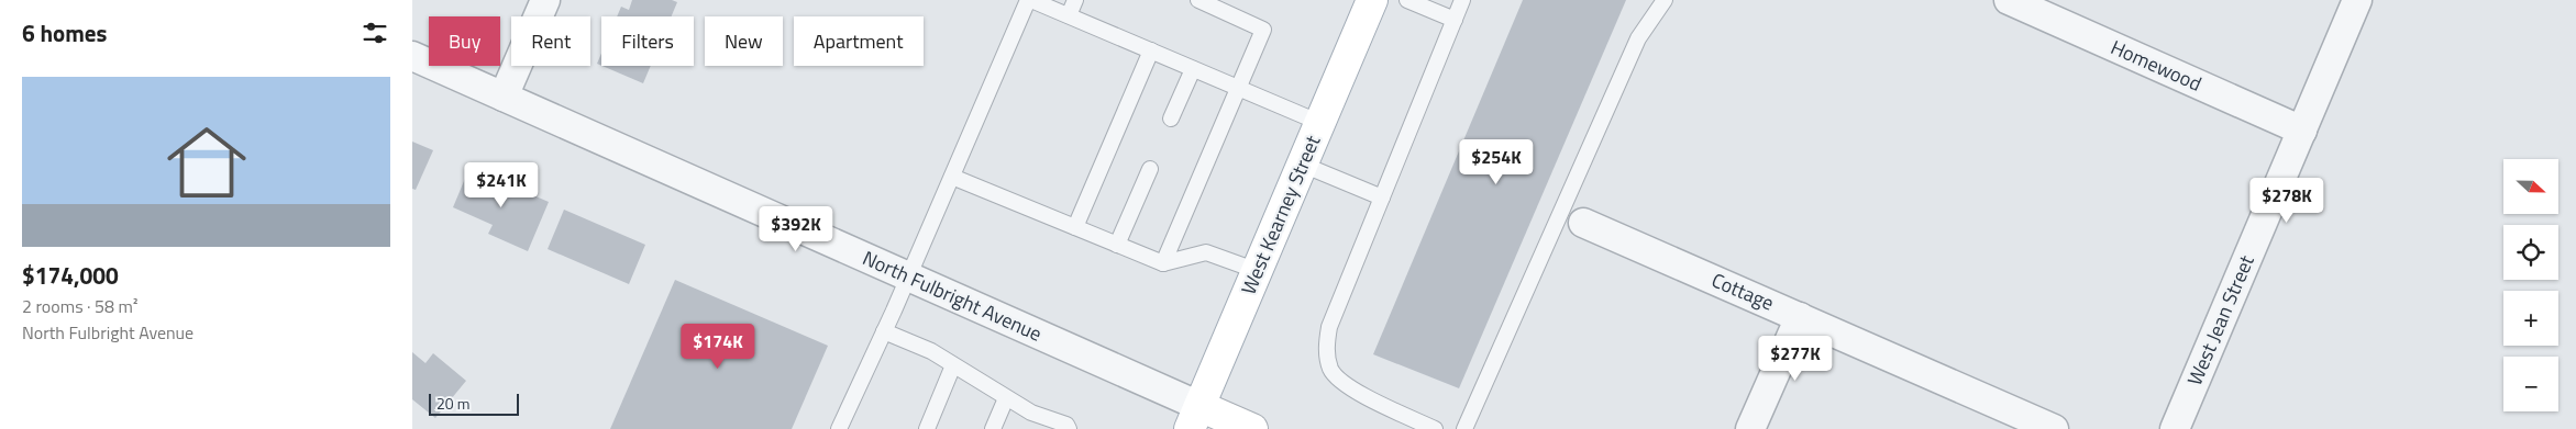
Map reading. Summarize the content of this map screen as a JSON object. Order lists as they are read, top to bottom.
{
  "streets": {
    "main road": ["West Kearney Street", "North Fulbright Avenue"],
    "street": ["Homewood", "Cottage", "West Jean Street"]
  },
  "crossings": [
    ["Homewood", "West Jean Street"],
    ["West Kearney Street", "North Fulbright Avenue"]
  ],
  "scale_bar": "20 m",
  "north": "right",
  "page": {
    "heading": "6 homes",
    "chip": [
      "Buy",
      "Rent",
      "Filters",
      "New",
      "Apartment"
    ],
    "list": [
      {
        "name": "$174,000",
        "note": "2 rooms · 58 m² · North Fulbright Avenue"
      }
    ],
    "price": [
      "$254K",
      "$241K",
      "$278K",
      "$392K",
      "$174K",
      "$277K"
    ],
    "map_buttons": ["+", "−"],
    "scale": "20 m"
  }
}
